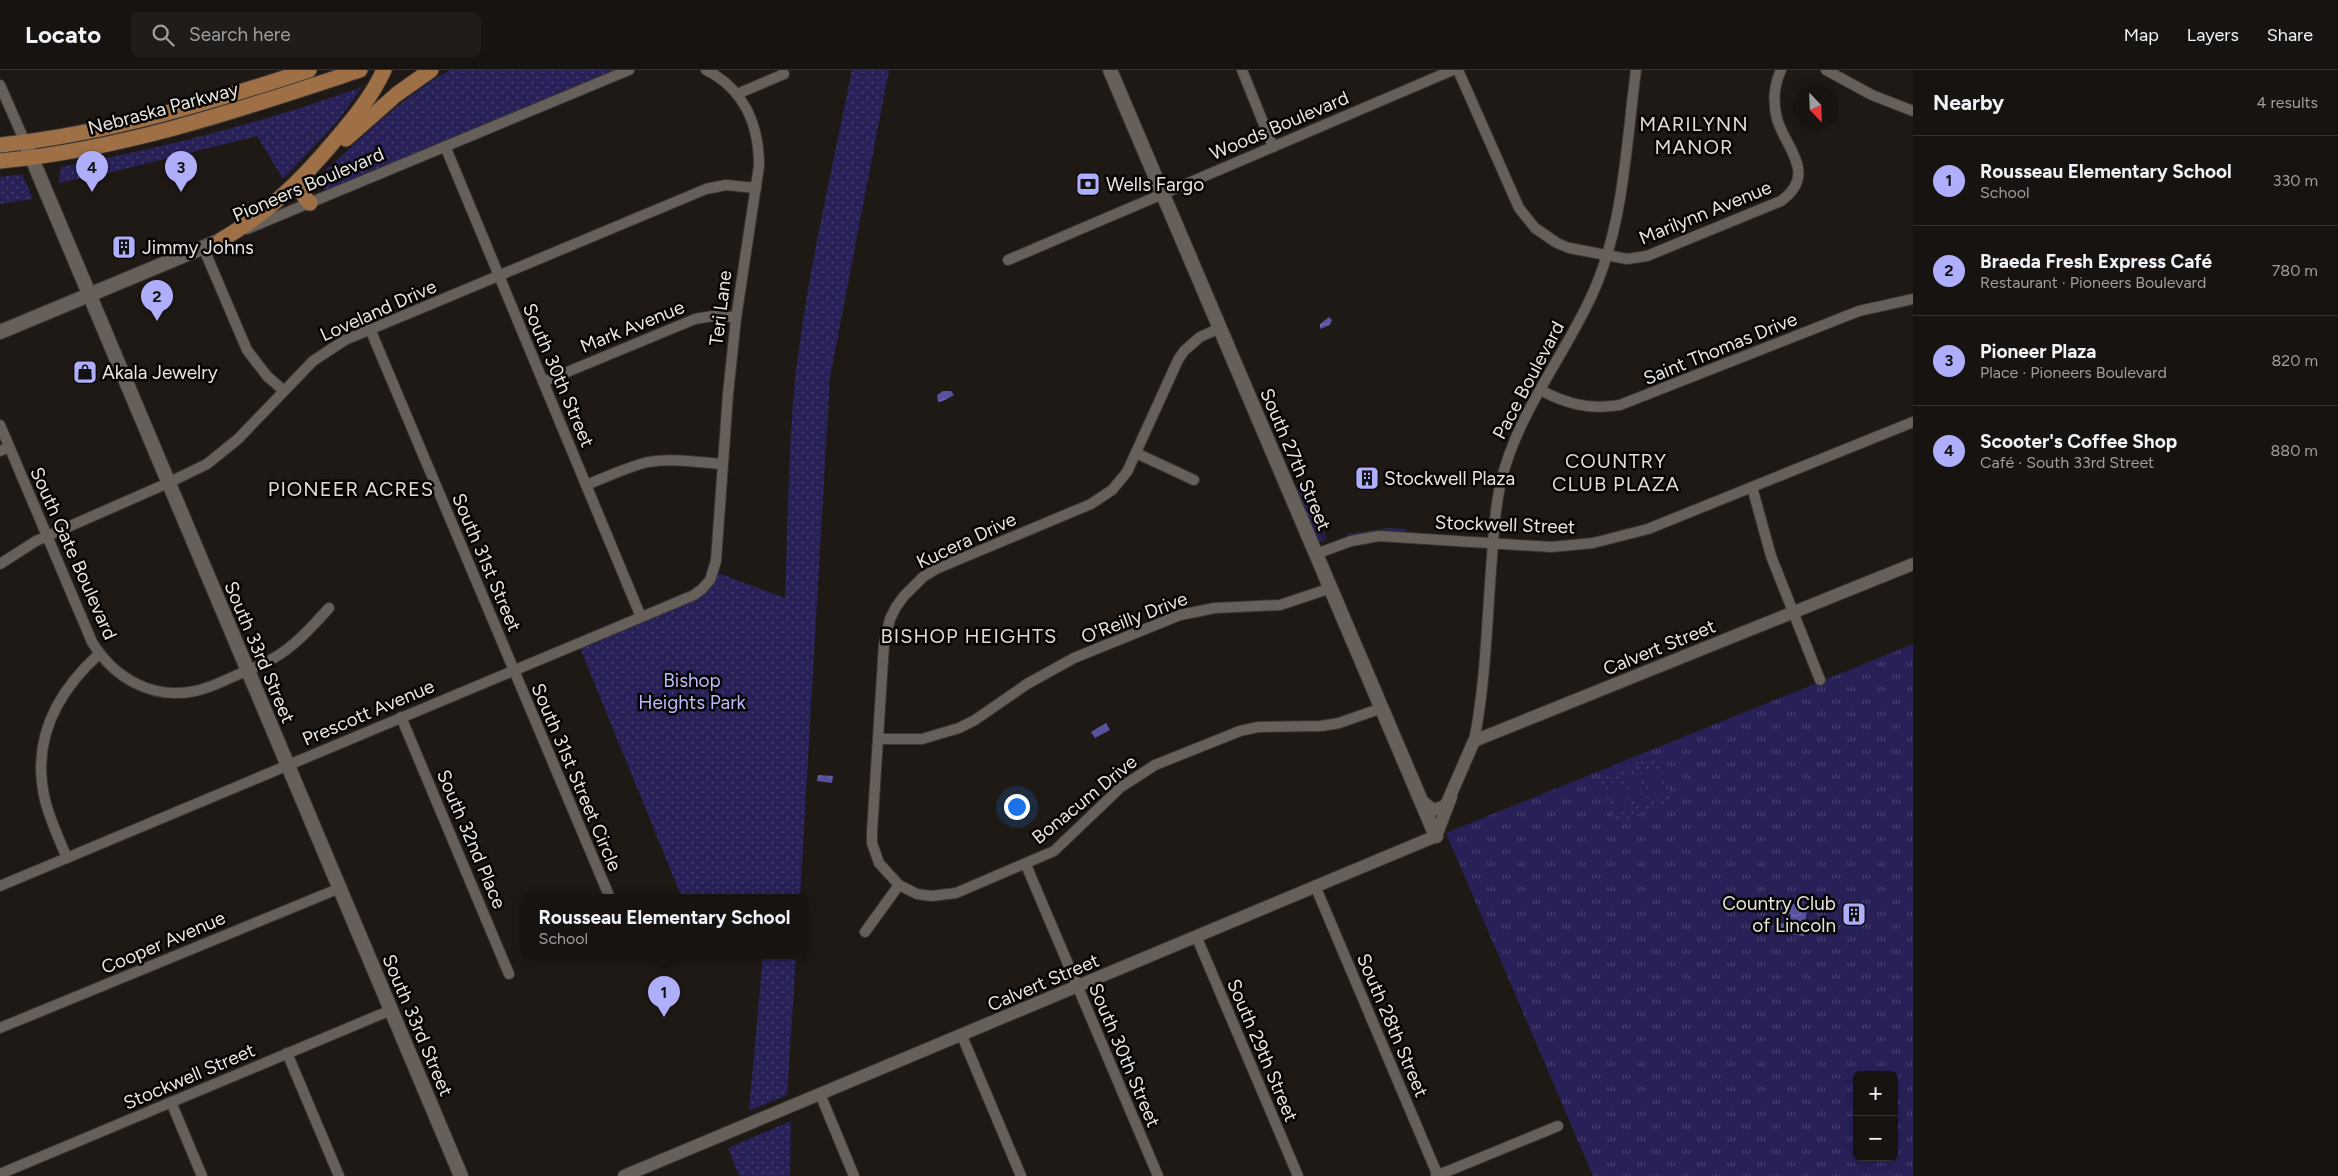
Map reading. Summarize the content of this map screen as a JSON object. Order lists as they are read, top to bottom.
{
  "streets": {
    "main road": [
      "Nebraska Parkway",
      "Pioneers Boulevard",
      "South 27th Street",
      "South 33rd Street"
    ],
    "street": [
      "Woods Boulevard",
      "Marilynn Avenue",
      "Teri Lane",
      "Loveland Drive",
      "Mark Avenue",
      "Saint Thomas Drive",
      "South 30th Street",
      "Pace Boulevard",
      "Stockwell Street",
      "Kucera Drive",
      "South Gate Boulevard",
      "South 31st Street",
      "O'Reilly Drive",
      "Calvert Street",
      "Prescott Avenue",
      "South 31st Street Circle",
      "Bonacum Drive",
      "South 32nd Place",
      "Cooper Avenue",
      "South 28th Street",
      "South 29th Street"
    ]
  },
  "crossings": [
    ["Nebraska Parkway", "South 33rd Street"],
    ["Woods Boulevard", "South 27th Street"],
    ["Pioneers Boulevard", "South 30th Street"],
    ["Pioneers Boulevard", "South 33rd Street"],
    ["Marilynn Avenue", "Pace Boulevard"],
    ["Teri Lane", "Loveland Drive"],
    ["Teri Lane", "Mark Avenue"],
    ["Teri Lane", "Prescott Avenue"],
    ["Loveland Drive", "South 30th Street"],
    ["Loveland Drive", "South Gate Boulevard"],
    ["Loveland Drive", "South 31st Street"],
    ["Loveland Drive", "South 33rd Street"],
    ["Mark Avenue", "South 30th Street"],
    ["Saint Thomas Drive", "Pace Boulevard"],
    ["South 30th Street", "Calvert Street"],
    ["South 30th Street", "Prescott Avenue"],
    ["South 30th Street", "Bonacum Drive"],
    ["Pace Boulevard", "Stockwell Street"],
    ["Pace Boulevard", "Calvert Street"],
    ["South 27th Street", "Stockwell Street"],
    ["South 27th Street", "Kucera Drive"],
    ["South 27th Street", "O'Reilly Drive"],
    ["South 27th Street", "Calvert Street"],
    ["South 27th Street", "Bonacum Drive"],
    ["Stockwell Street", "South 33rd Street"],
    ["Kucera Drive", "O'Reilly Drive"],
    ["Kucera Drive", "Bonacum Drive"],
    ["South Gate Boulevard", "South 33rd Street"],
    ["South 31st Street", "Prescott Avenue"],
    ["South 31st Street", "South 31st Street Circle"],
    ["Calvert Street", "South 28th Street"],
    ["Calvert Street", "South 29th Street"],
    ["South 33rd Street", "Prescott Avenue"],
    ["South 33rd Street", "Cooper Avenue"],
    ["Prescott Avenue", "South 31st Street Circle"],
    ["Prescott Avenue", "South 32nd Place"]
  ],
  "districts": [
    "MARILYNN MANOR",
    "COUNTRY CLUB PLAZA",
    "PIONEER ACRES",
    "BISHOP HEIGHTS"
  ],
  "parks": ["Bishop Heights Park"],
  "places": {
    "bank": ["Wells Fargo"],
    "building": ["Jimmy Johns", "Stockwell Plaza", "Country Club of Lincoln"],
    "shop": ["Akala Jewelry"]
  },
  "north": "bottom right",
  "page": {
    "header": "Locato",
    "search": "Search here",
    "nav": ["Map", "Layers", "Share"],
    "heading": ["Nearby", "4 results"],
    "list": [
      {
        "mark": "1",
        "name": "Rousseau Elementary School",
        "note": "School",
        "value": "330 m"
      },
      {
        "mark": "2",
        "name": "Braeda Fresh Express Café",
        "note": "Restaurant · Pioneers Boulevard",
        "value": "780 m"
      },
      {
        "mark": "3",
        "name": "Pioneer Plaza",
        "note": "Place · Pioneers Boulevard",
        "value": "820 m"
      },
      {
        "mark": "4",
        "name": "Scooter's Coffee Shop",
        "note": "Café · South 33rd Street",
        "value": "880 m"
      }
    ],
    "pins": [
      "3",
      "4",
      "2",
      "1"
    ],
    "popup": ["Rousseau Elementary School", "School"],
    "map_buttons": ["+", "−"]
  }
}
